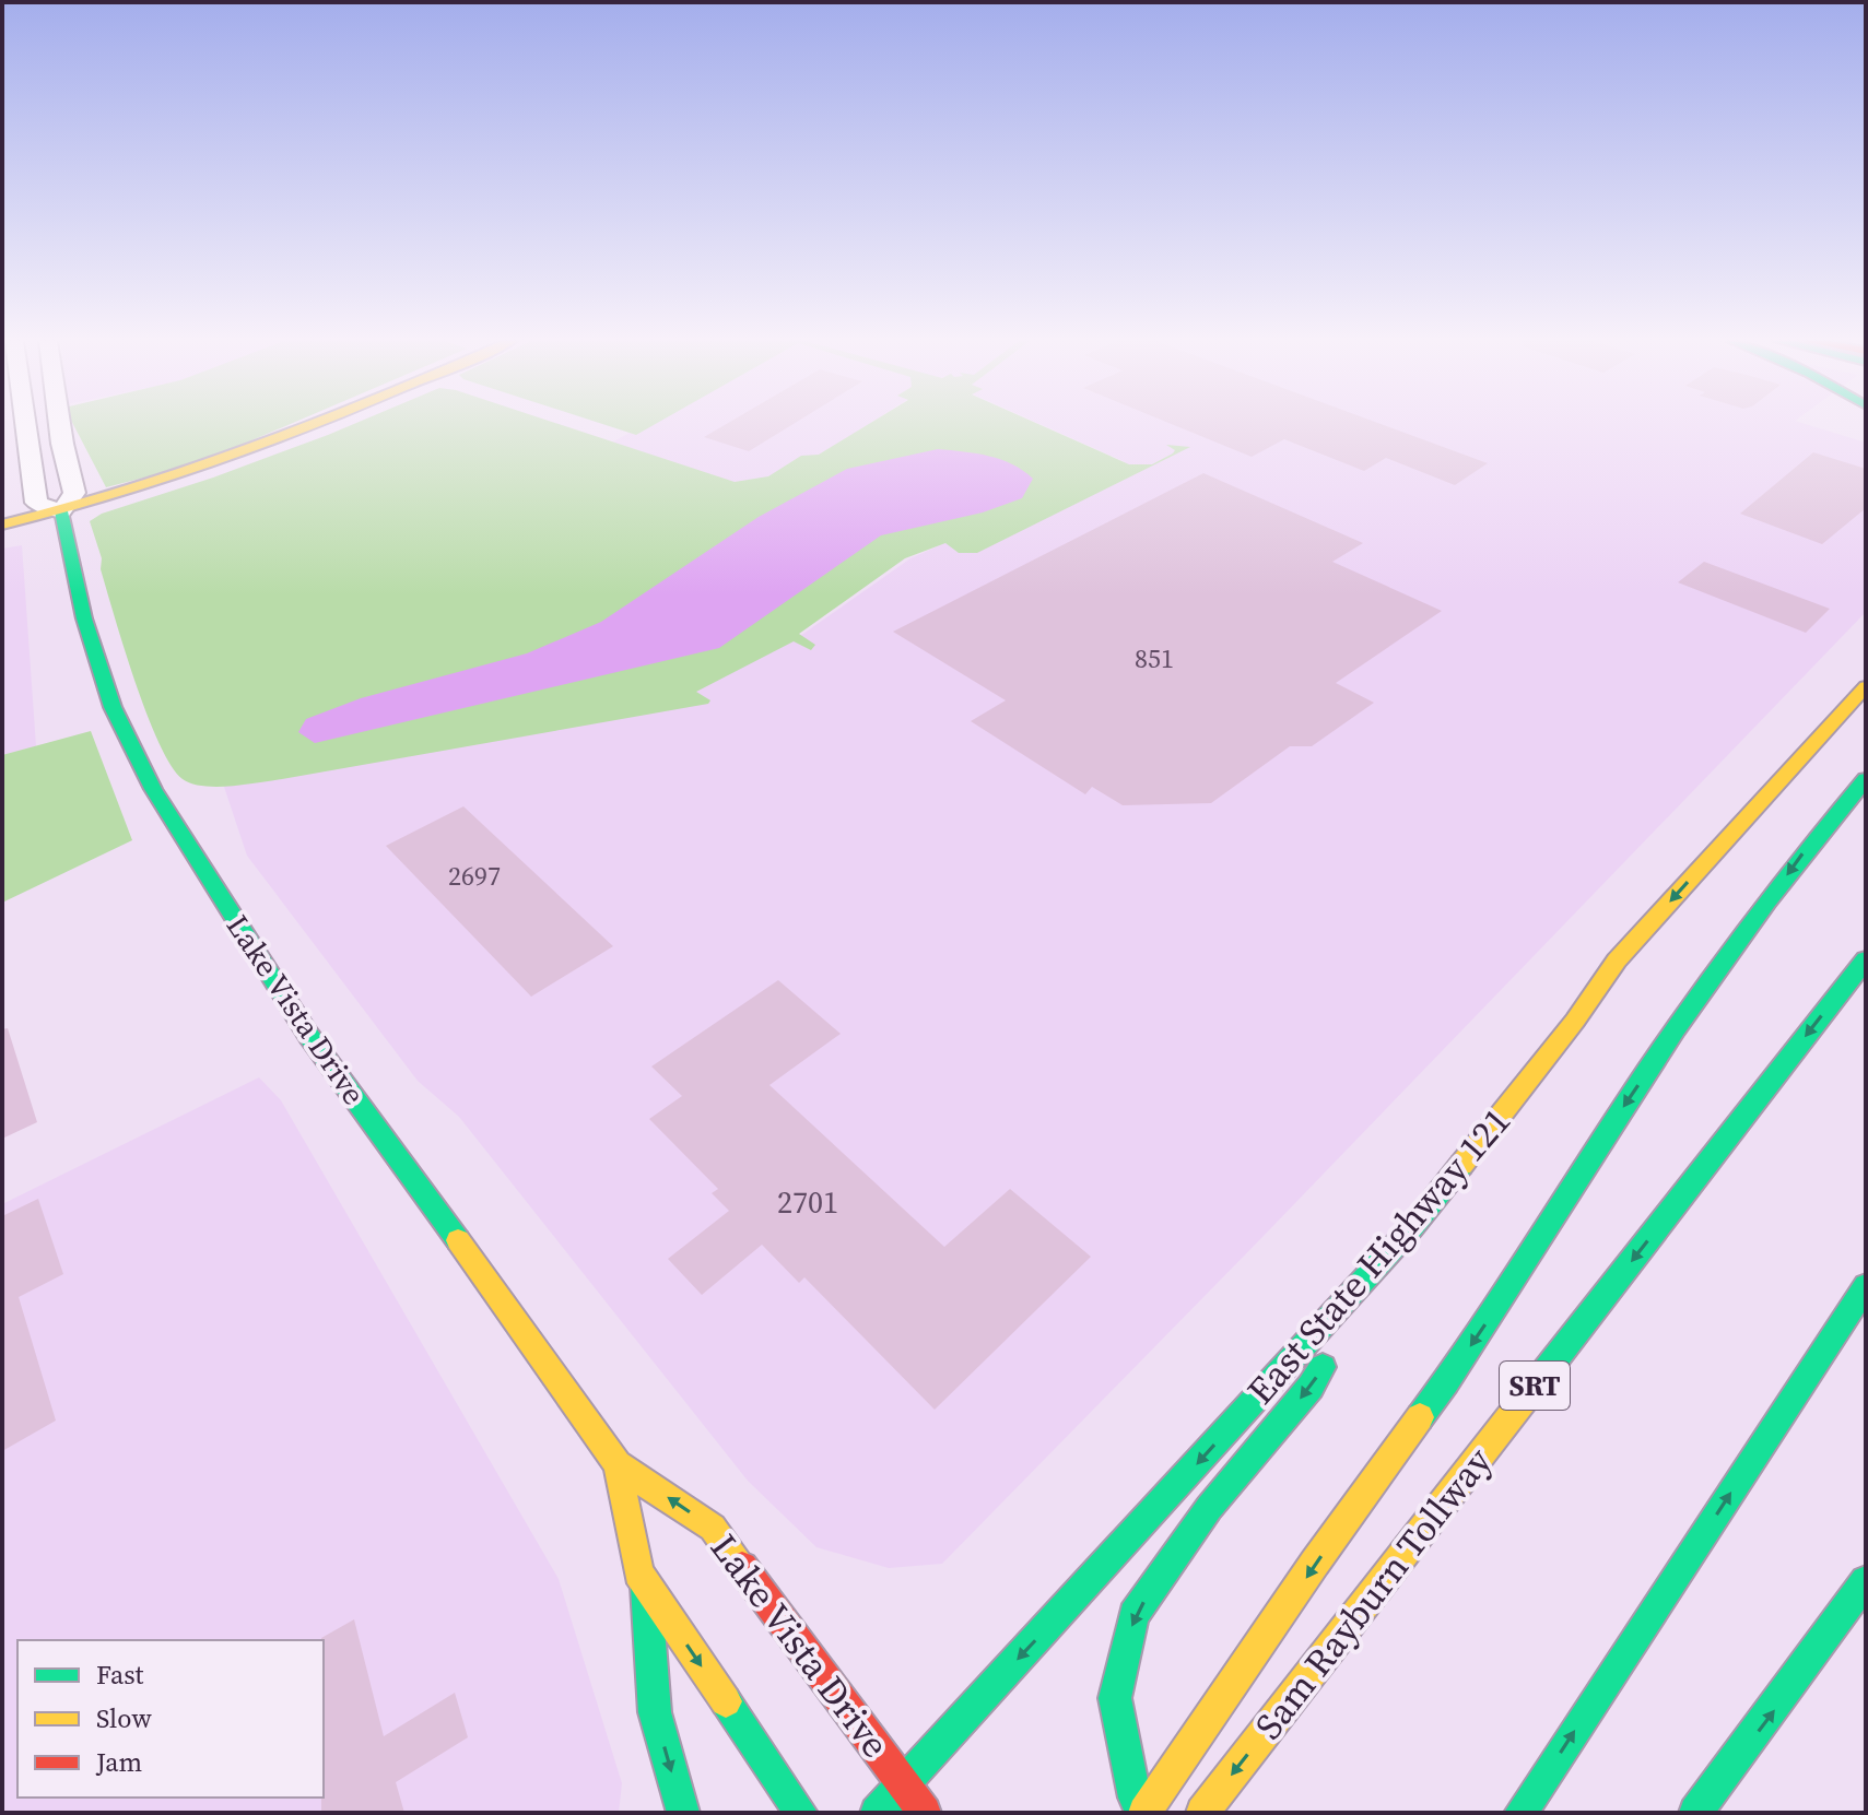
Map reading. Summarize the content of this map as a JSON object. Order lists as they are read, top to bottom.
{
  "streets": {
    "main road": [
      "Lake Vista Drive",
      "East State Highway 121",
      "SRT",
      "Sam Rayburn Tollway"
    ]
  },
  "crossings": [
    ["Lake Vista Drive", "East State Highway 121"]
  ],
  "house_numbers": ["851", "2697", "2701"],
  "legend": ["Fast", "Slow", "Jam"]
}
